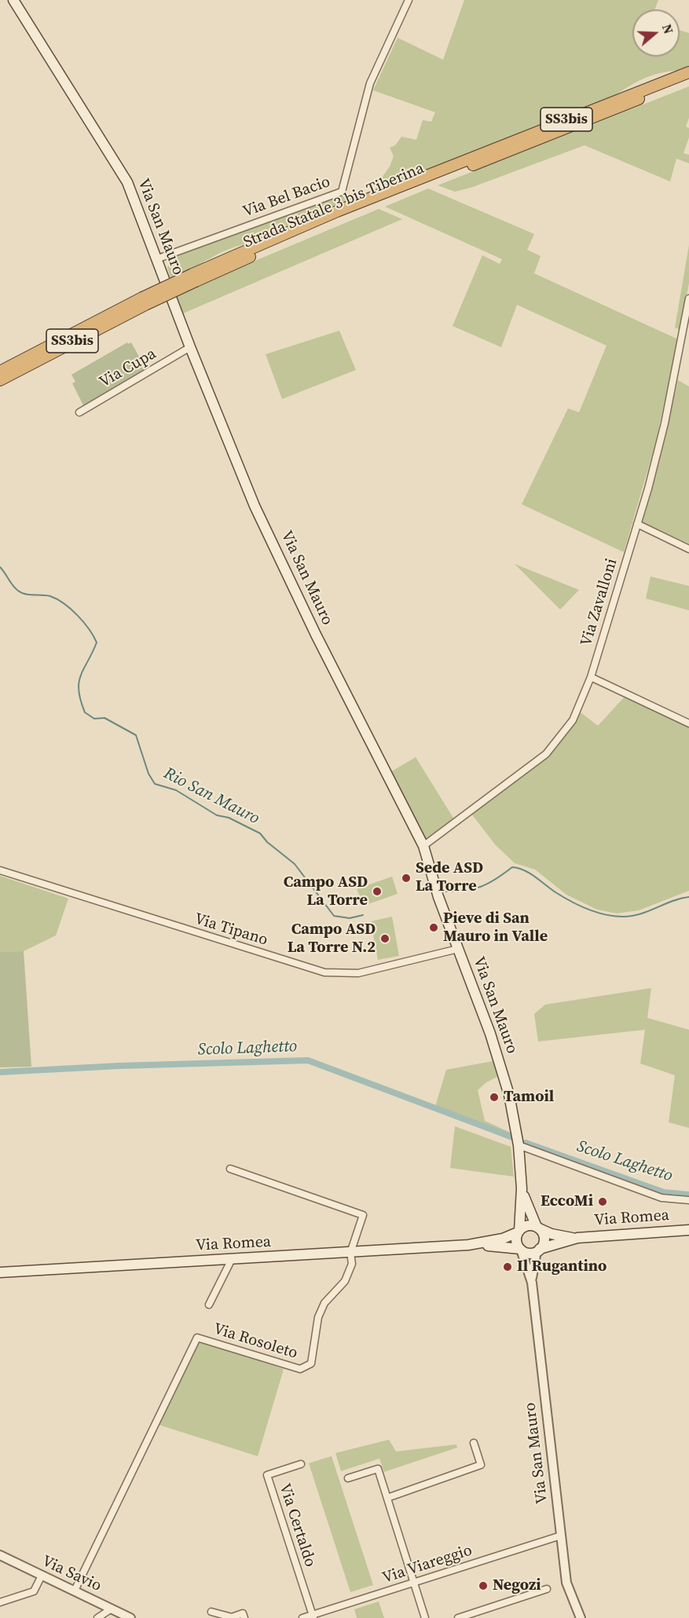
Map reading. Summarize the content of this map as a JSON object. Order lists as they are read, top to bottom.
{
  "streets": {
    "highway": ["SS3bis", "Strada Statale 3 bis Tiberina"],
    "main road": ["Via San Mauro", "Via Romea"],
    "street": [
      "Via Bel Bacio",
      "Via Cupa",
      "Via Zavalloni",
      "Via Tipano",
      "Via Rosoleto",
      "Via Certaldo",
      "Via Viareggio",
      "Via Savio"
    ]
  },
  "crossings": [
    ["Via Bel Bacio", "Via San Mauro"],
    ["Via San Mauro", "Via Cupa"],
    ["Via San Mauro", "Via Zavalloni"],
    ["Via San Mauro", "Via Tipano"],
    ["Via San Mauro", "Via Romea"],
    ["Via San Mauro", "Via Viareggio"],
    ["Via Romea", "Via Rosoleto"],
    ["Via Rosoleto", "Via Savio"],
    ["Via Certaldo", "Via Viareggio"]
  ],
  "water": ["Rio San Mauro", "Scolo Laghetto"],
  "places": [
    "Sede ASD La Torre",
    "Campo ASD La Torre",
    "Pieve di San Mauro in Valle",
    "Campo ASD La Torre N.2",
    "Tamoil",
    "EccoMi",
    "Il Rugantino",
    "Negozi"
  ],
  "north": "right"
}
